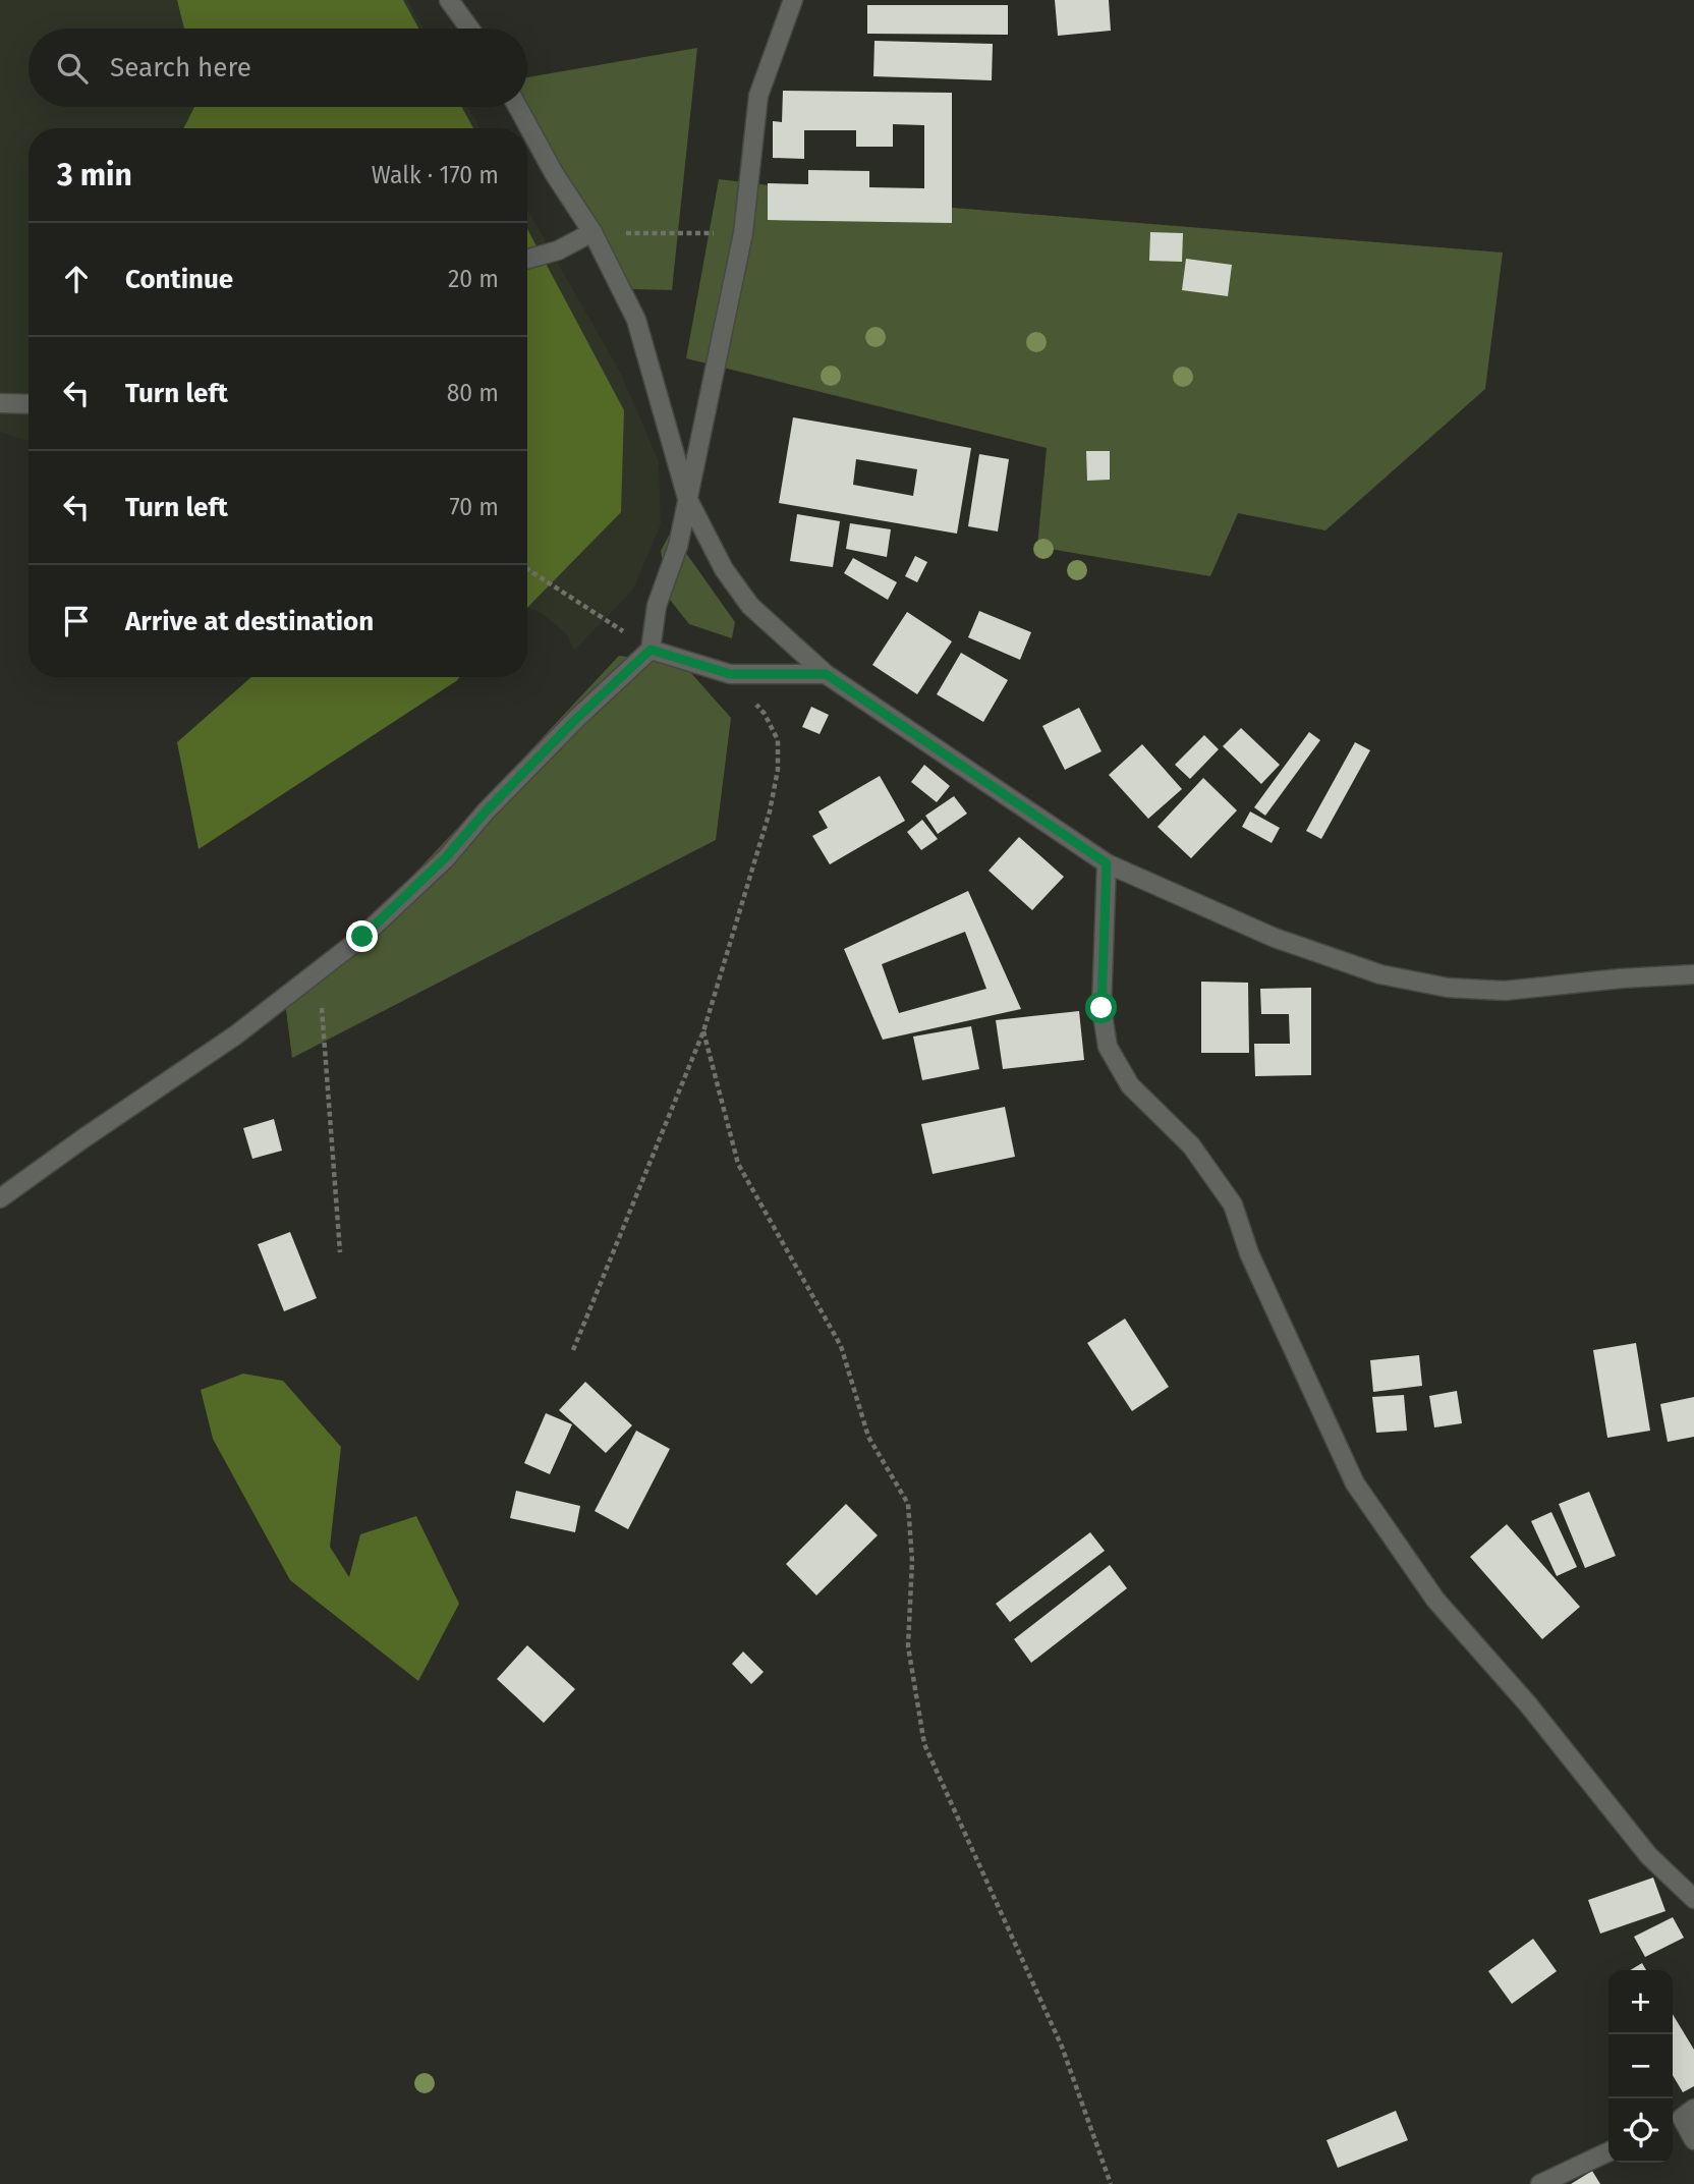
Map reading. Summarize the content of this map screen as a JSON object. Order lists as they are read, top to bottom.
{
  "page": {
    "search": "Search here",
    "heading": ["3 min", "Walk · 170 m"],
    "list": [
      ["Continue", "20 m"],
      ["Turn left", "80 m"],
      ["Turn left", "70 m"],
      "Arrive at destination"
    ],
    "map_buttons": ["+", "−"]
  }
}
